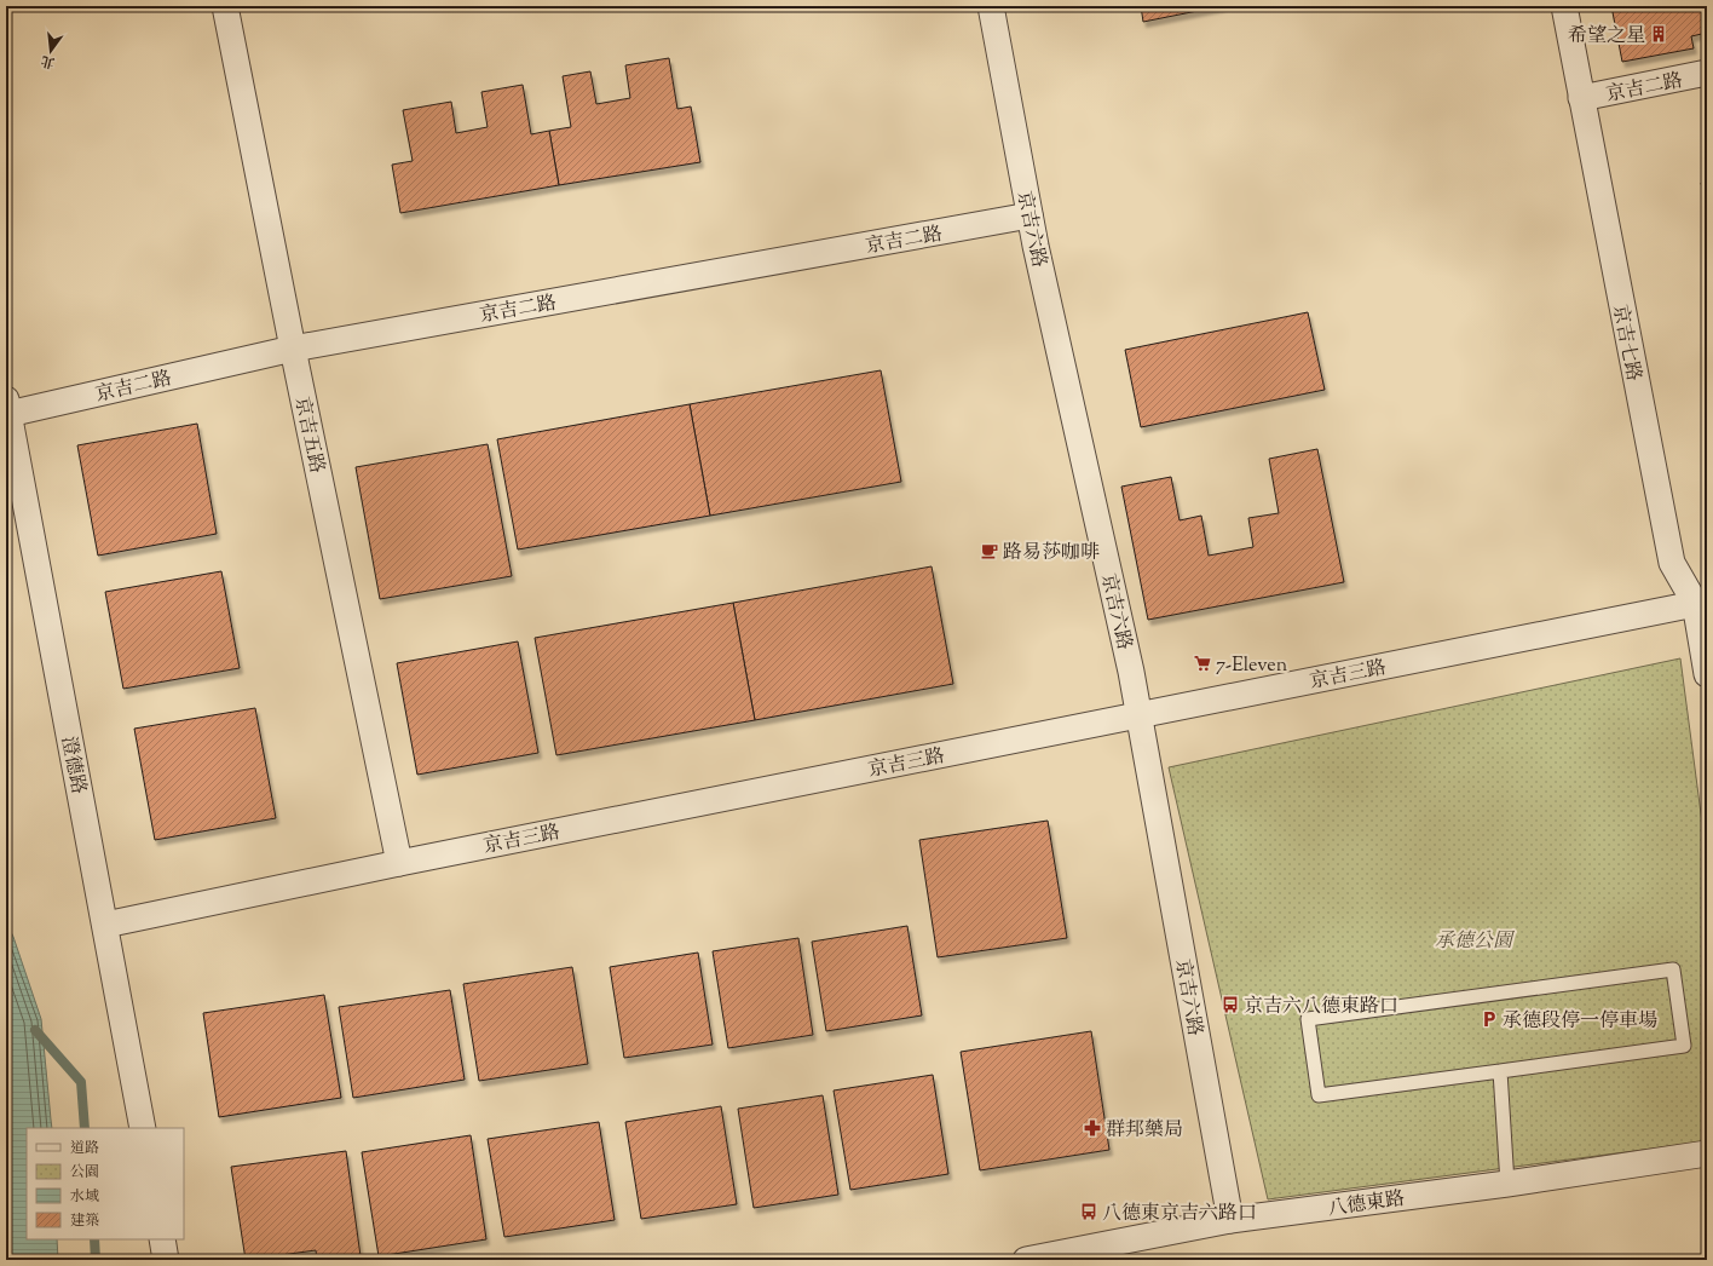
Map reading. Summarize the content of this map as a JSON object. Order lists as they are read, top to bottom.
{
  "streets": {
    "street": [
      "京吉二路",
      "京吉六路",
      "京吉七路",
      "京吉五路",
      "京吉三路",
      "澄德路",
      "八德東路"
    ]
  },
  "crossings": [
    ["京吉二路", "京吉六路"],
    ["京吉二路", "京吉七路"],
    ["京吉二路", "京吉五路"],
    ["京吉二路", "澄德路"],
    ["京吉六路", "京吉三路"],
    ["京吉六路", "八德東路"],
    ["京吉七路", "京吉三路"],
    ["京吉五路", "京吉三路"],
    ["京吉三路", "澄德路"]
  ],
  "parks": ["承德公園"],
  "places": {
    "building": ["希望之星"],
    "cafe": ["路易莎咖啡"],
    "supermarket": ["7-Eleven"],
    "bus stop": ["京吉六八德東路口", "八德東京吉六路口"],
    "parking": ["承德段停一停車場"],
    "pharmacy": ["群邦藥局"]
  },
  "legend": [
    "道路",
    "公園",
    "水域",
    "建築"
  ],
  "north": "bottom"
}
